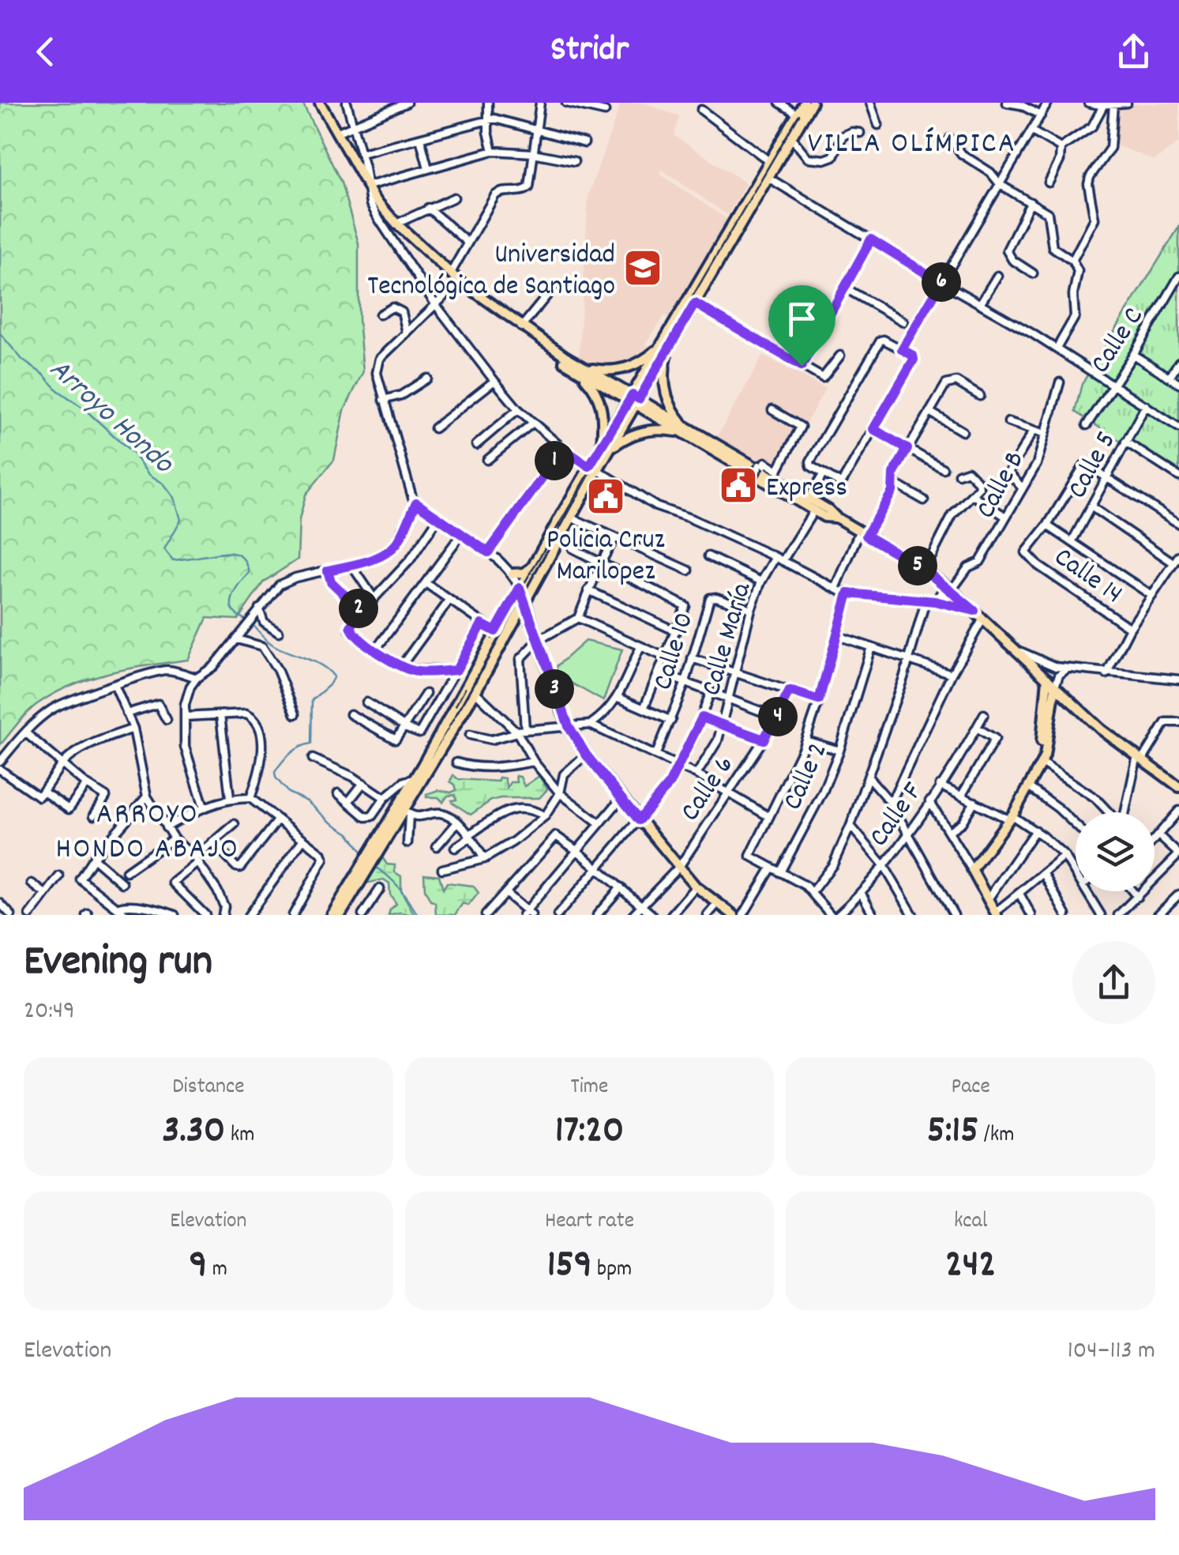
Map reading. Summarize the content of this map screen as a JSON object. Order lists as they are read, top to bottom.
{
  "streets": {
    "street": [
      "Calle C",
      "Calle 5",
      "Calle B",
      "Calle 14",
      "Calle María",
      "Calle 10",
      "Calle 2",
      "Calle 6",
      "Calle F"
    ]
  },
  "crossings": [
    ["Calle María", "Calle 10"],
    ["Calle María", "Calle 2"],
    ["Calle 10", "Calle 2"],
    ["Calle 2", "Calle 6"]
  ],
  "districts": ["VILLA OLÍMPICA", "ARROYO HONDO ABAJO"],
  "water": ["Arroyo Hondo"],
  "places": {
    "school or university": ["Universidad Tecnológica de Santiago"],
    "public building": ["Express", "Policia Cruz Marilopez"]
  },
  "page": {
    "header": "Stridr",
    "pins": [
      "6",
      "1",
      "5",
      "2",
      "3",
      "4"
    ],
    "heading": ["Evening run", "20:49"],
    "stats": [
      ["Distance", "3.30 km"],
      ["Time", "17:20"],
      ["Pace", "5:15 /km"],
      ["Elevation", "9 m"],
      ["Heart rate", "159 bpm"],
      ["kcal", "242"]
    ],
    "chart": ["Elevation", "104–113 m"]
  }
}
